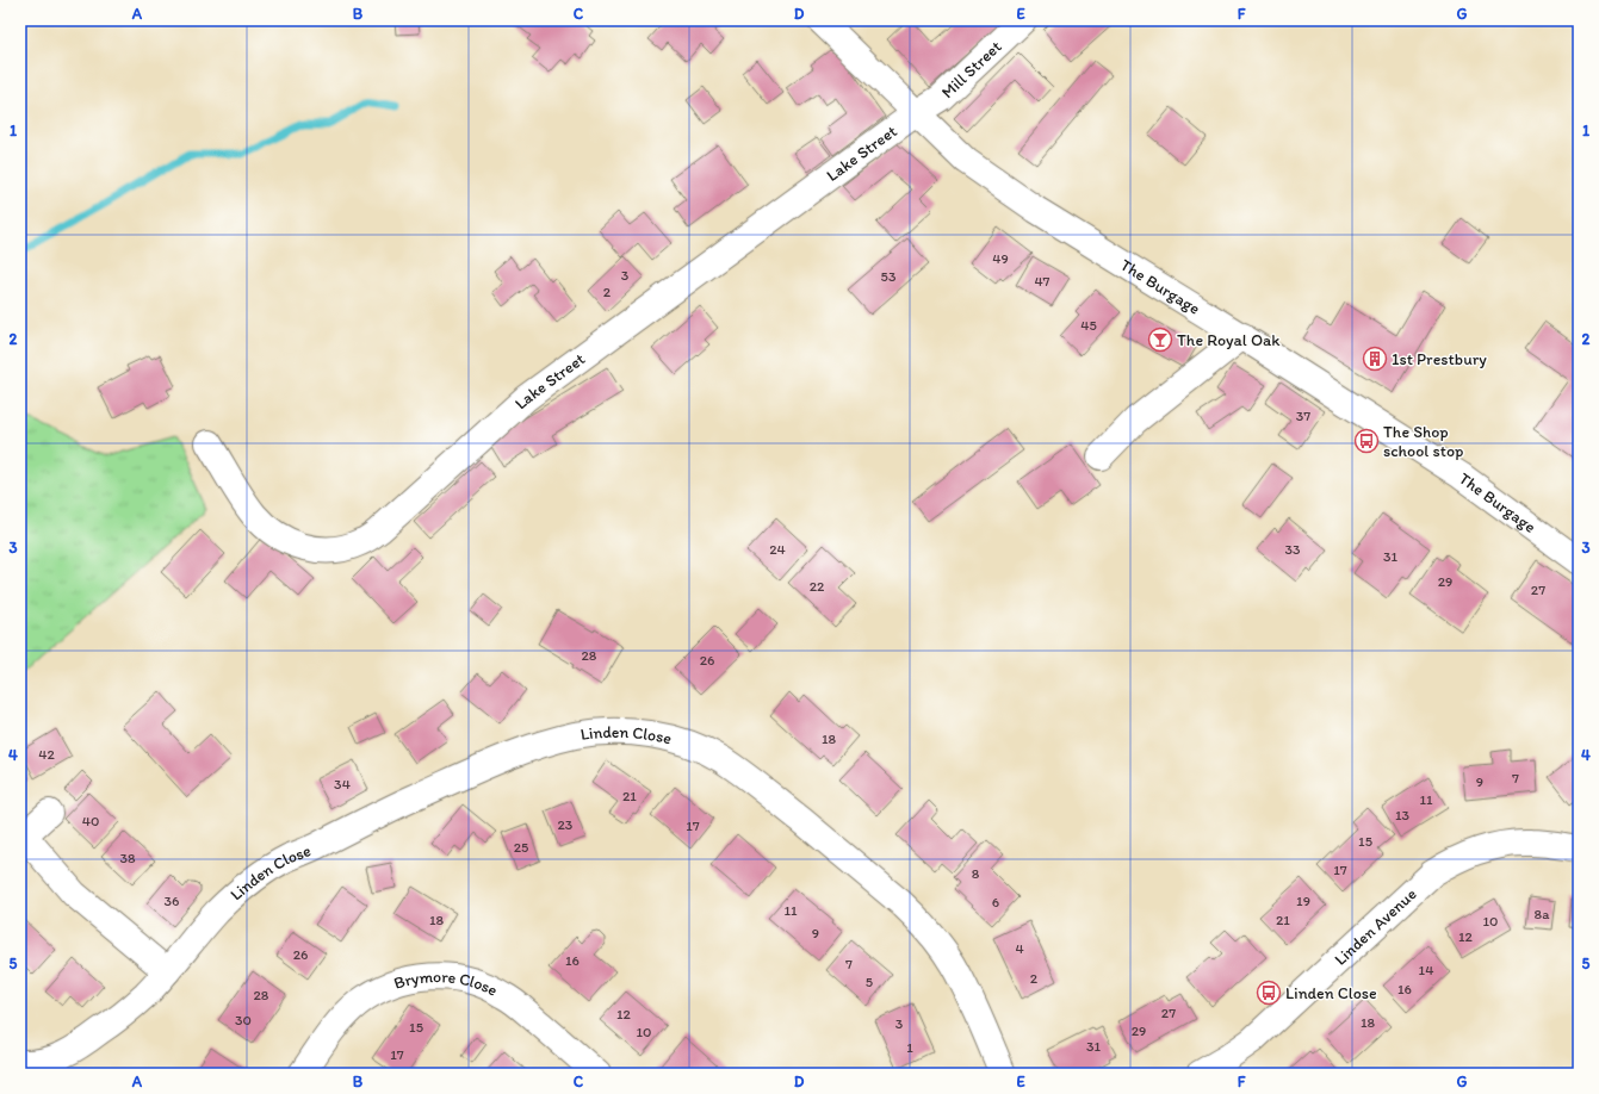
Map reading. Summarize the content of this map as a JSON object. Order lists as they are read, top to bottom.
{
  "streets": {
    "street": [
      "Mill Street",
      "Lake Street",
      "The Burgage",
      "Linden Close",
      "Linden Avenue",
      "Brymore Close"
    ]
  },
  "crossings": [
    ["Mill Street", "Lake Street"],
    ["Mill Street", "The Burgage"],
    ["Lake Street", "The Burgage"]
  ],
  "places": {
    "bar": ["The Royal Oak"],
    "building": ["1st Prestbury"],
    "bus stop": ["The Shop school stop", "Linden Close"]
  },
  "house_numbers": [
    "49",
    "3",
    "53",
    "47",
    "2",
    "45",
    "37",
    "24",
    "33",
    "31",
    "29",
    "22",
    "27",
    "28",
    "26",
    "18",
    "42",
    "7",
    "9",
    "34",
    "21",
    "11",
    "13",
    "40",
    "23",
    "17",
    "15",
    "25",
    "38",
    "17",
    "8",
    "36",
    "19",
    "6",
    "11",
    "8a",
    "18",
    "21",
    "10",
    "9",
    "12",
    "4",
    "26",
    "16",
    "7",
    "14",
    "2",
    "5",
    "16",
    "28",
    "27",
    "12",
    "30",
    "18",
    "3",
    "15",
    "29",
    "10",
    "31",
    "1",
    "17"
  ],
  "grid": {
    "columns": [
      "A",
      "B",
      "C",
      "D",
      "E",
      "F",
      "G"
    ],
    "rows": [
      "1",
      "2",
      "3",
      "4",
      "5"
    ]
  }
}
